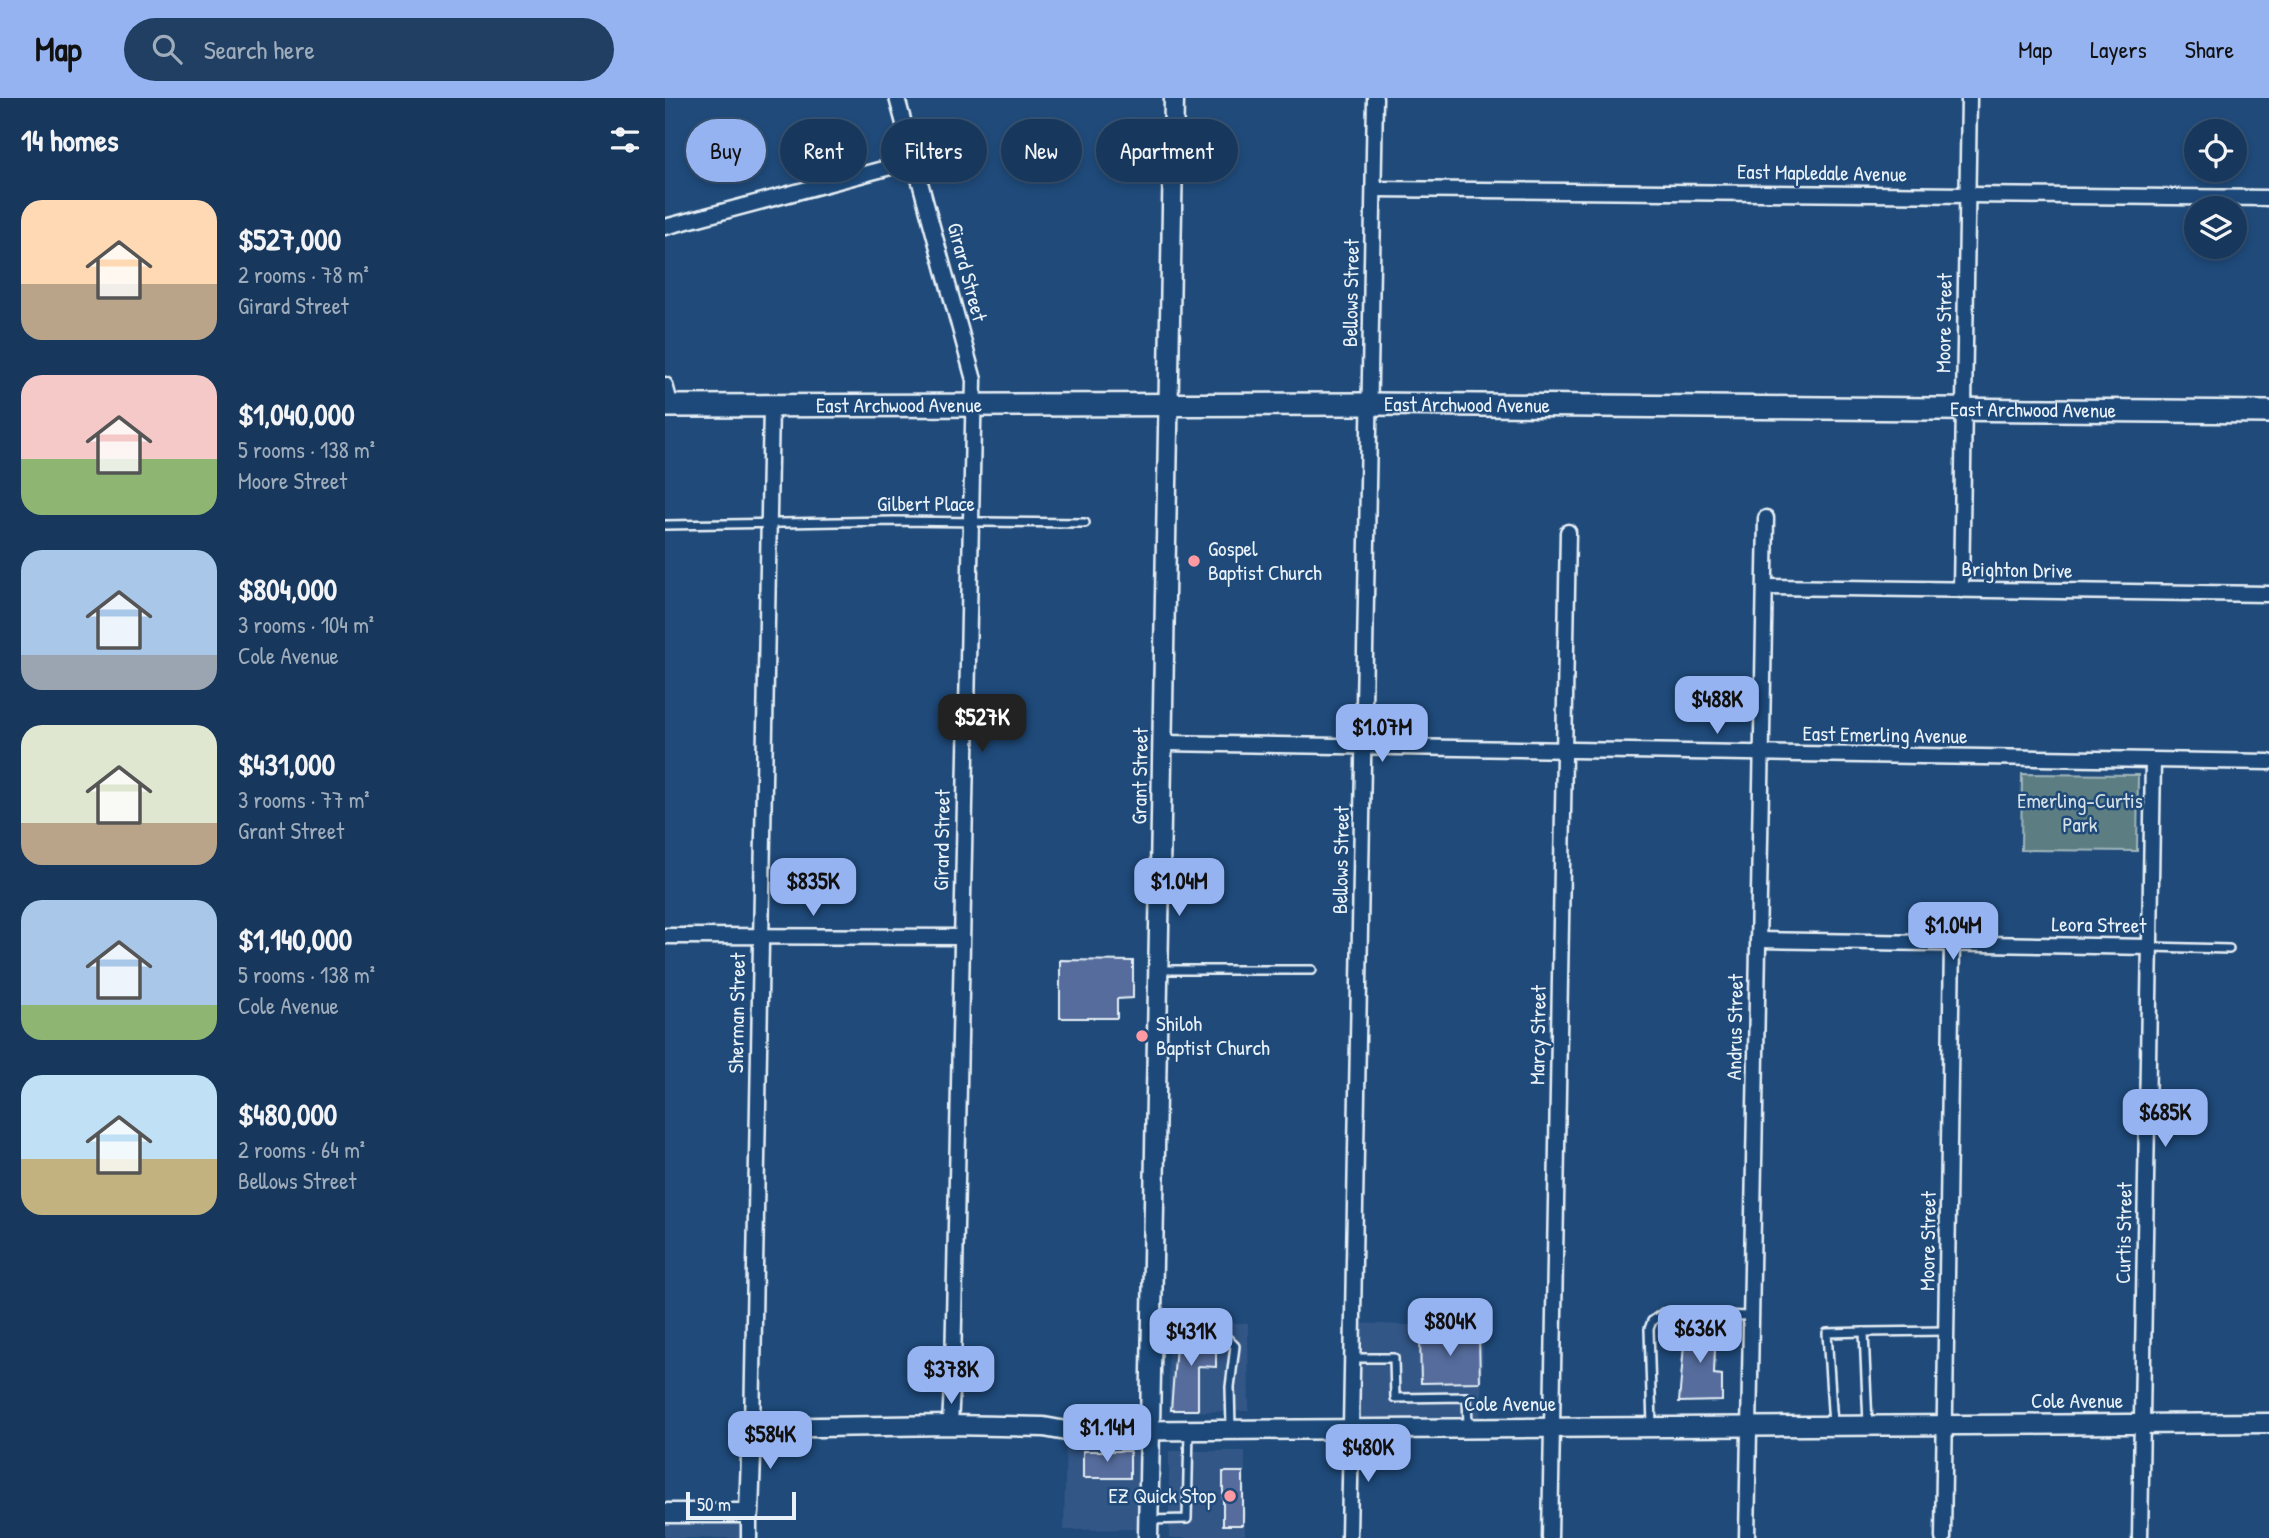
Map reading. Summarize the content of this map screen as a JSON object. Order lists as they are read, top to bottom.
{
  "streets": {
    "main road": ["East Archwood Avenue"],
    "street": [
      "East Mapledale Avenue",
      "Girard Street",
      "Bellows Street",
      "Moore Street",
      "Brighton Drive",
      "East Emerling Avenue",
      "Grant Street",
      "Leora Street",
      "Sherman Street",
      "Andrus Street",
      "Marcy Street",
      "Curtis Street",
      "Cole Avenue"
    ],
    "lane": ["Gilbert Place"]
  },
  "crossings": [
    ["East Mapledale Avenue", "Bellows Street"],
    ["East Mapledale Avenue", "Moore Street"],
    ["Girard Street", "East Archwood Avenue"],
    ["Girard Street", "Gilbert Place"],
    ["Girard Street", "Cole Avenue"],
    ["Bellows Street", "East Archwood Avenue"],
    ["Bellows Street", "East Emerling Avenue"],
    ["Bellows Street", "Cole Avenue"],
    ["Moore Street", "East Archwood Avenue"],
    ["Moore Street", "Brighton Drive"],
    ["Moore Street", "Leora Street"],
    ["Moore Street", "Cole Avenue"],
    ["East Archwood Avenue", "Grant Street"],
    ["East Archwood Avenue", "Sherman Street"],
    ["Gilbert Place", "Sherman Street"],
    ["Brighton Drive", "Andrus Street"],
    ["East Emerling Avenue", "Grant Street"],
    ["East Emerling Avenue", "Andrus Street"],
    ["East Emerling Avenue", "Marcy Street"],
    ["East Emerling Avenue", "Curtis Street"],
    ["Grant Street", "Cole Avenue"],
    ["Leora Street", "Andrus Street"],
    ["Leora Street", "Curtis Street"],
    ["Sherman Street", "Cole Avenue"],
    ["Andrus Street", "Cole Avenue"],
    ["Marcy Street", "Cole Avenue"],
    ["Curtis Street", "Cole Avenue"]
  ],
  "parks": ["Emerling-Curtis Park"],
  "places": ["Gospel Baptist Church", "Shiloh Baptist Church", "EZ Quick Stop"],
  "scale_bar": "50 m",
  "page": {
    "header": "Map",
    "search": "Search here",
    "nav": ["Map", "Layers", "Share"],
    "heading": "14 homes",
    "chip": [
      "Buy",
      "Rent",
      "Filters",
      "New",
      "Apartment"
    ],
    "list": [
      {
        "name": "$527,000",
        "note": "2 rooms · 78 m² · Girard Street"
      },
      {
        "name": "$1,040,000",
        "note": "5 rooms · 138 m² · Moore Street"
      },
      {
        "name": "$804,000",
        "note": "3 rooms · 104 m² · Cole Avenue"
      },
      {
        "name": "$431,000",
        "note": "3 rooms · 77 m² · Grant Street"
      },
      {
        "name": "$1,140,000",
        "note": "5 rooms · 138 m² · Cole Avenue"
      },
      {
        "name": "$480,000",
        "note": "2 rooms · 64 m² · Bellows Street"
      }
    ],
    "price": [
      "$488K",
      "$527K",
      "$1.07M",
      "$835K",
      "$1.04M",
      "$1.04M",
      "$685K",
      "$804K",
      "$636K",
      "$431K",
      "$378K",
      "$1.14M",
      "$584K",
      "$480K"
    ],
    "scale": "50 m"
  }
}
